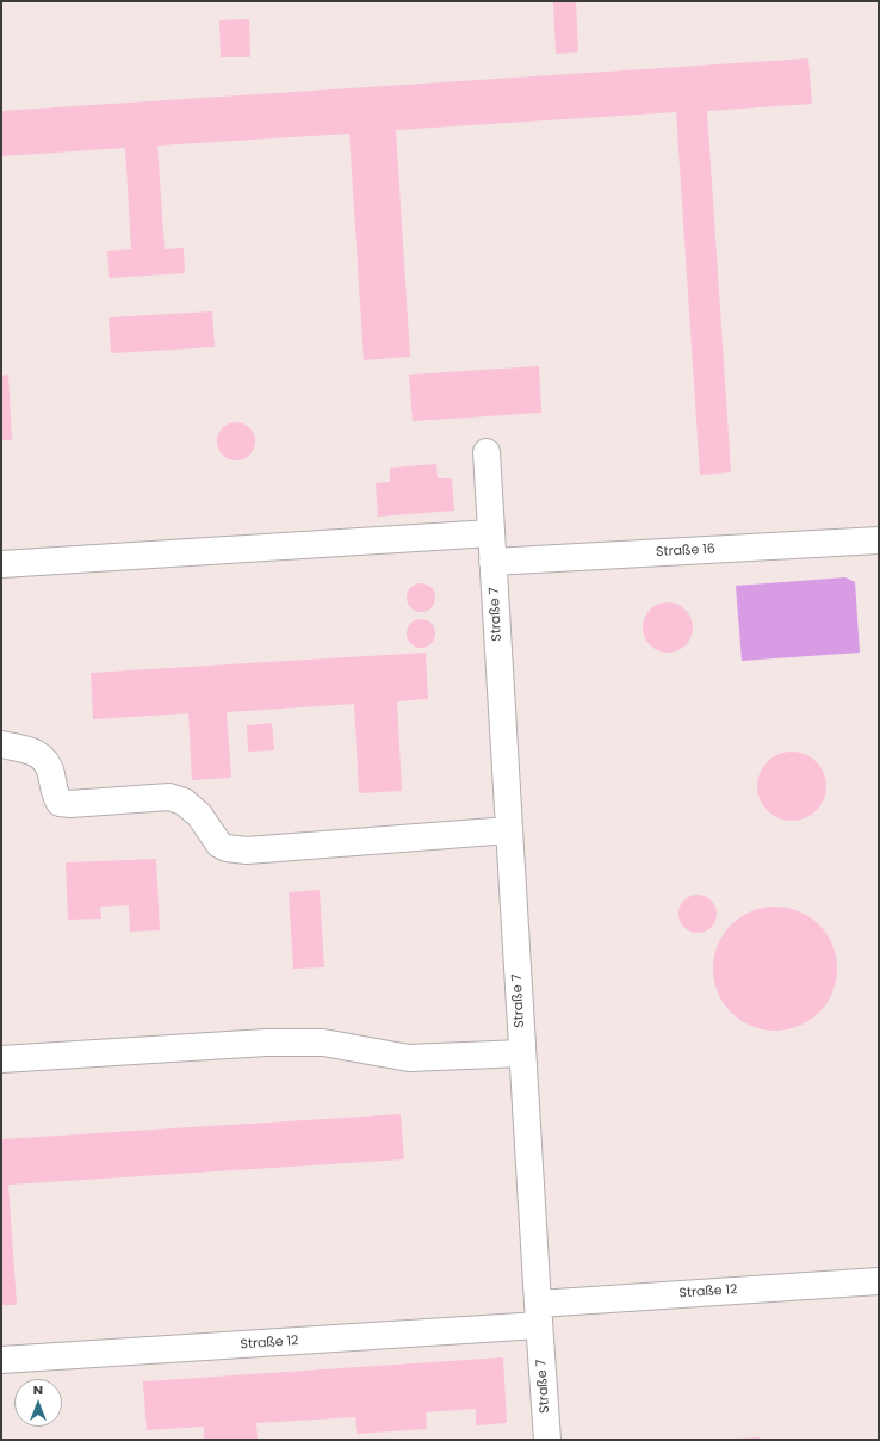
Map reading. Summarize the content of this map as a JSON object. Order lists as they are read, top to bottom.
{
  "streets": {
    "lane": ["Straße 16", "Straße 7", "Straße 12"]
  },
  "crossings": [
    ["Straße 16", "Straße 7"],
    ["Straße 7", "Straße 12"]
  ],
  "north": "top"
}
